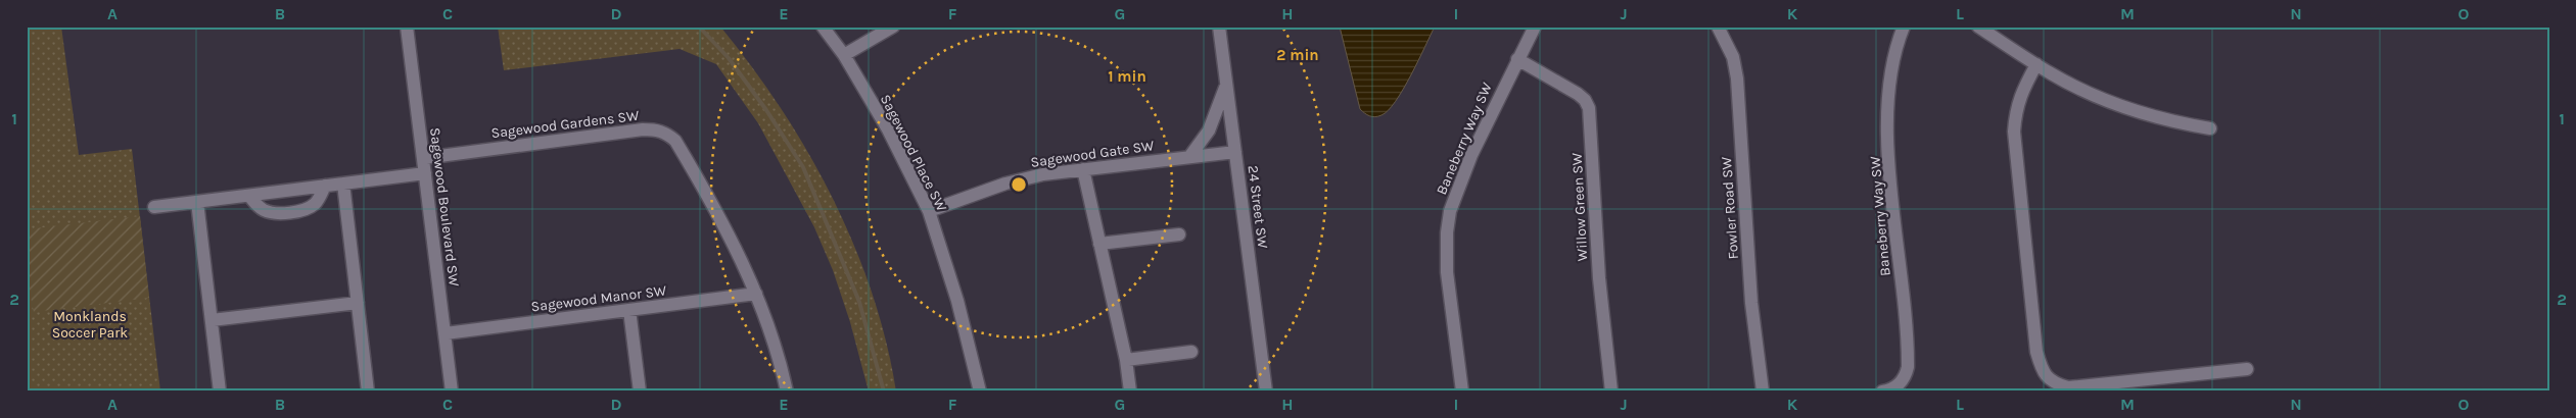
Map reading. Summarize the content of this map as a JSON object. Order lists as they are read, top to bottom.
{
  "streets": {
    "street": [
      "Sagewood Gardens SW",
      "Baneberry Way SW",
      "Sagewood Place SW",
      "Sagewood Gate SW",
      "Sagewood Boulevard SW",
      "24 Street SW",
      "Willow Green SW",
      "Fowler Road SW",
      "Sagewood Manor SW"
    ]
  },
  "crossings": [
    ["Sagewood Gardens SW", "Sagewood Boulevard SW"],
    ["Sagewood Gardens SW", "Sagewood Manor SW"],
    ["Baneberry Way SW", "Willow Green SW"],
    ["Sagewood Place SW", "Sagewood Gate SW"],
    ["Sagewood Gate SW", "24 Street SW"],
    ["Sagewood Boulevard SW", "Sagewood Manor SW"]
  ],
  "parks": ["Monklands Soccer Park"],
  "grid": {
    "columns": [
      "A",
      "B",
      "C",
      "D",
      "E",
      "F",
      "G",
      "H",
      "I",
      "J",
      "K",
      "L",
      "M",
      "N",
      "O"
    ],
    "rows": ["1", "2"]
  },
  "rings": ["2 min", "1 min"]
}
